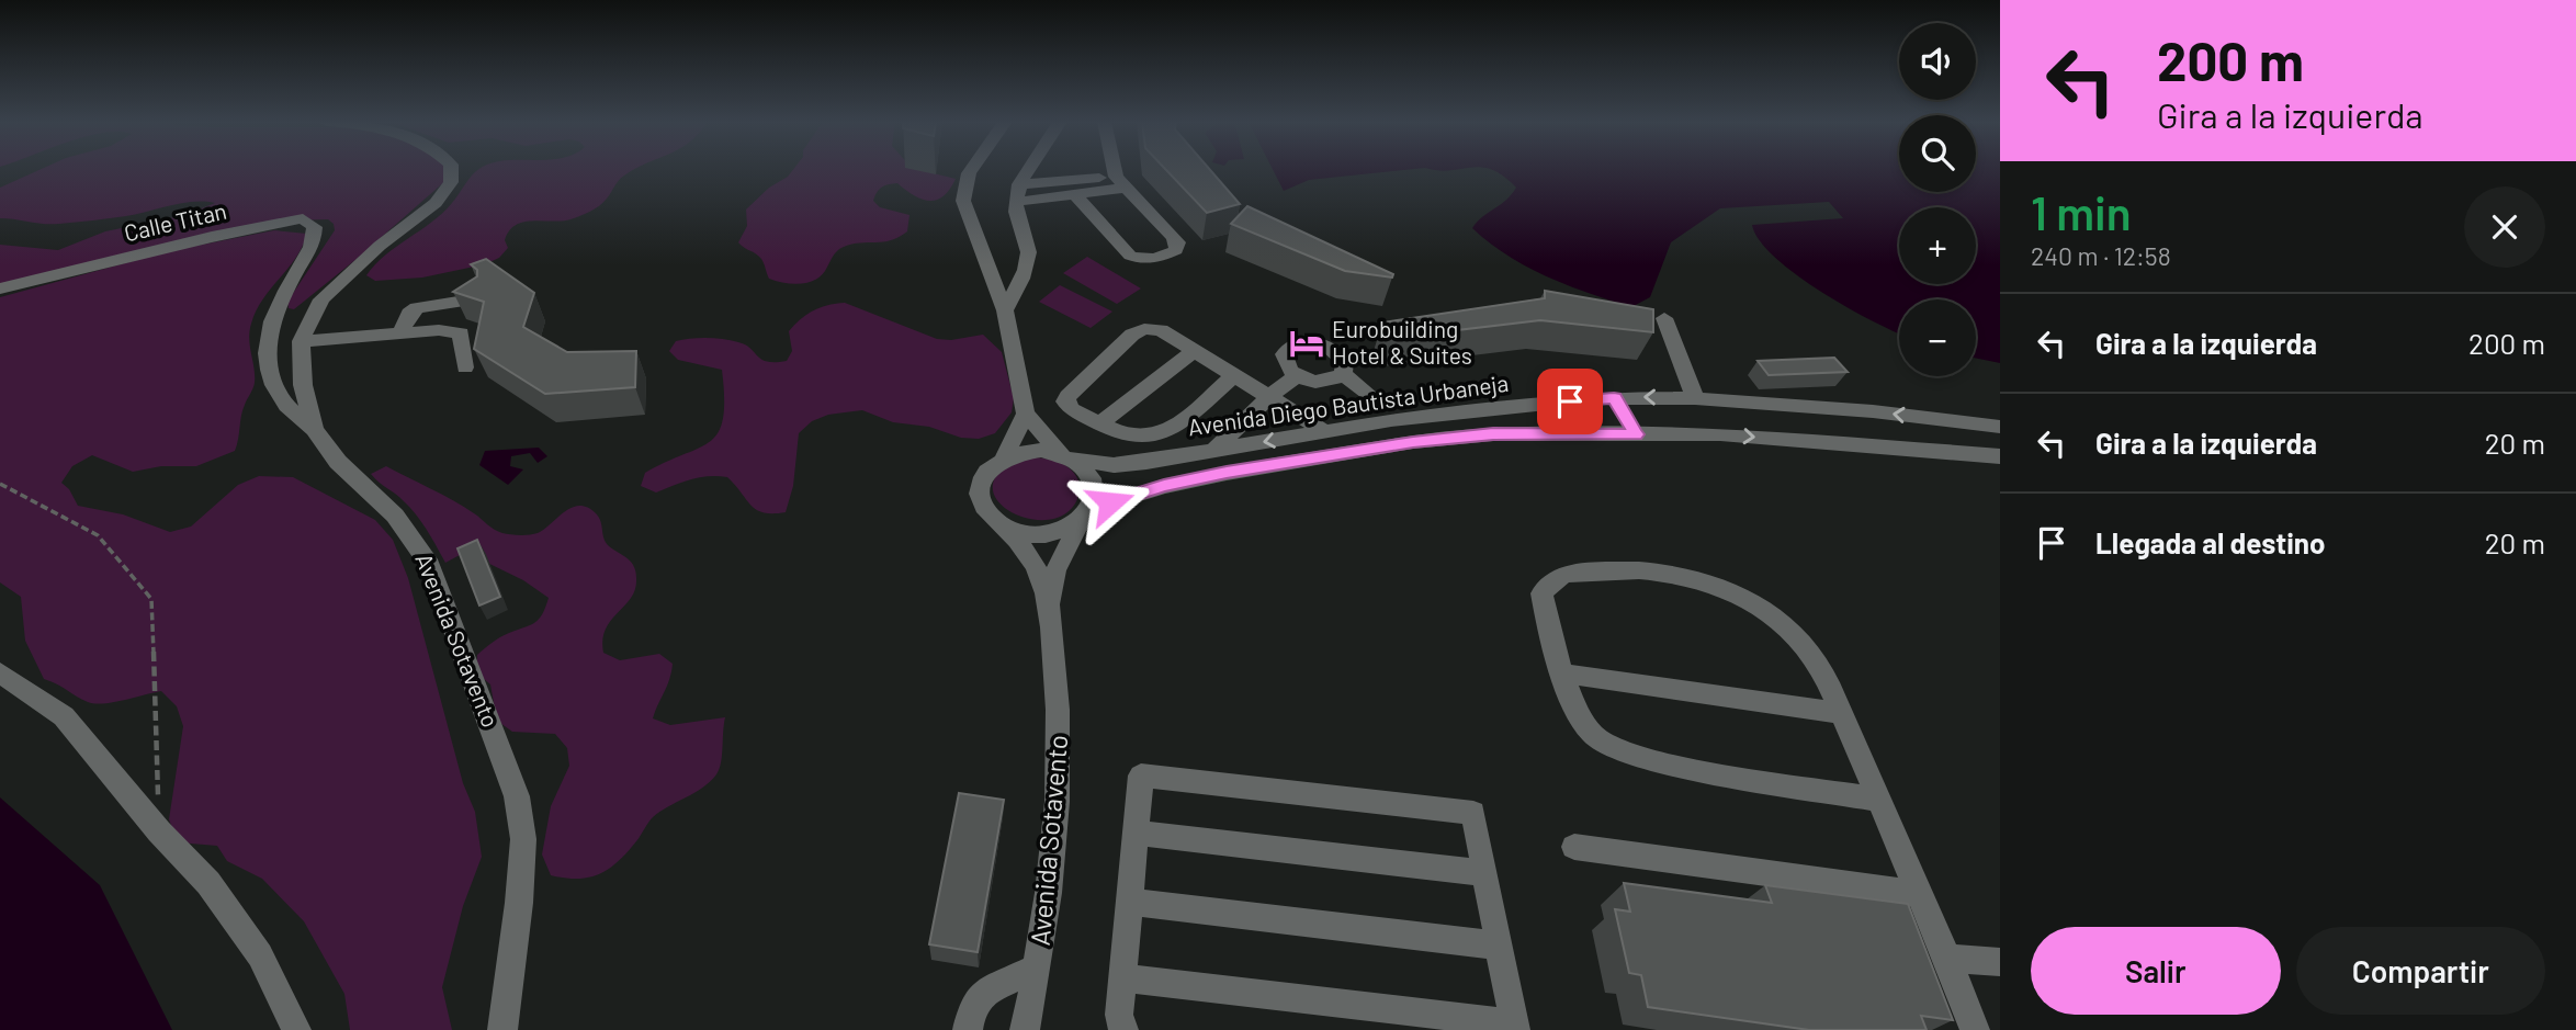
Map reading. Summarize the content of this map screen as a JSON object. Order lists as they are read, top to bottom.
{
  "streets": {
    "street": ["Calle Titan", "Avenida Diego Bautista Urbaneja", "Avenida Sotavento"]
  },
  "crossings": [
    ["Calle Titan", "Avenida Sotavento"],
    ["Avenida Diego Bautista Urbaneja", "Avenida Sotavento"]
  ],
  "places": {
    "hotel": ["Eurobuilding Hotel & Suites"]
  },
  "page": {
    "turn": ["200 m", "Gira a la izquierda"],
    "map_buttons": ["+", "−"],
    "heading": ["1 min", "240 m · 12:58"],
    "list": [
      {
        "name": "Gira a la izquierda",
        "value": "200 m"
      },
      {
        "name": "Gira a la izquierda",
        "value": "20 m"
      },
      {
        "name": "Llegada al destino",
        "value": "20 m"
      }
    ],
    "buttons": ["Salir", "Compartir"]
  }
}
